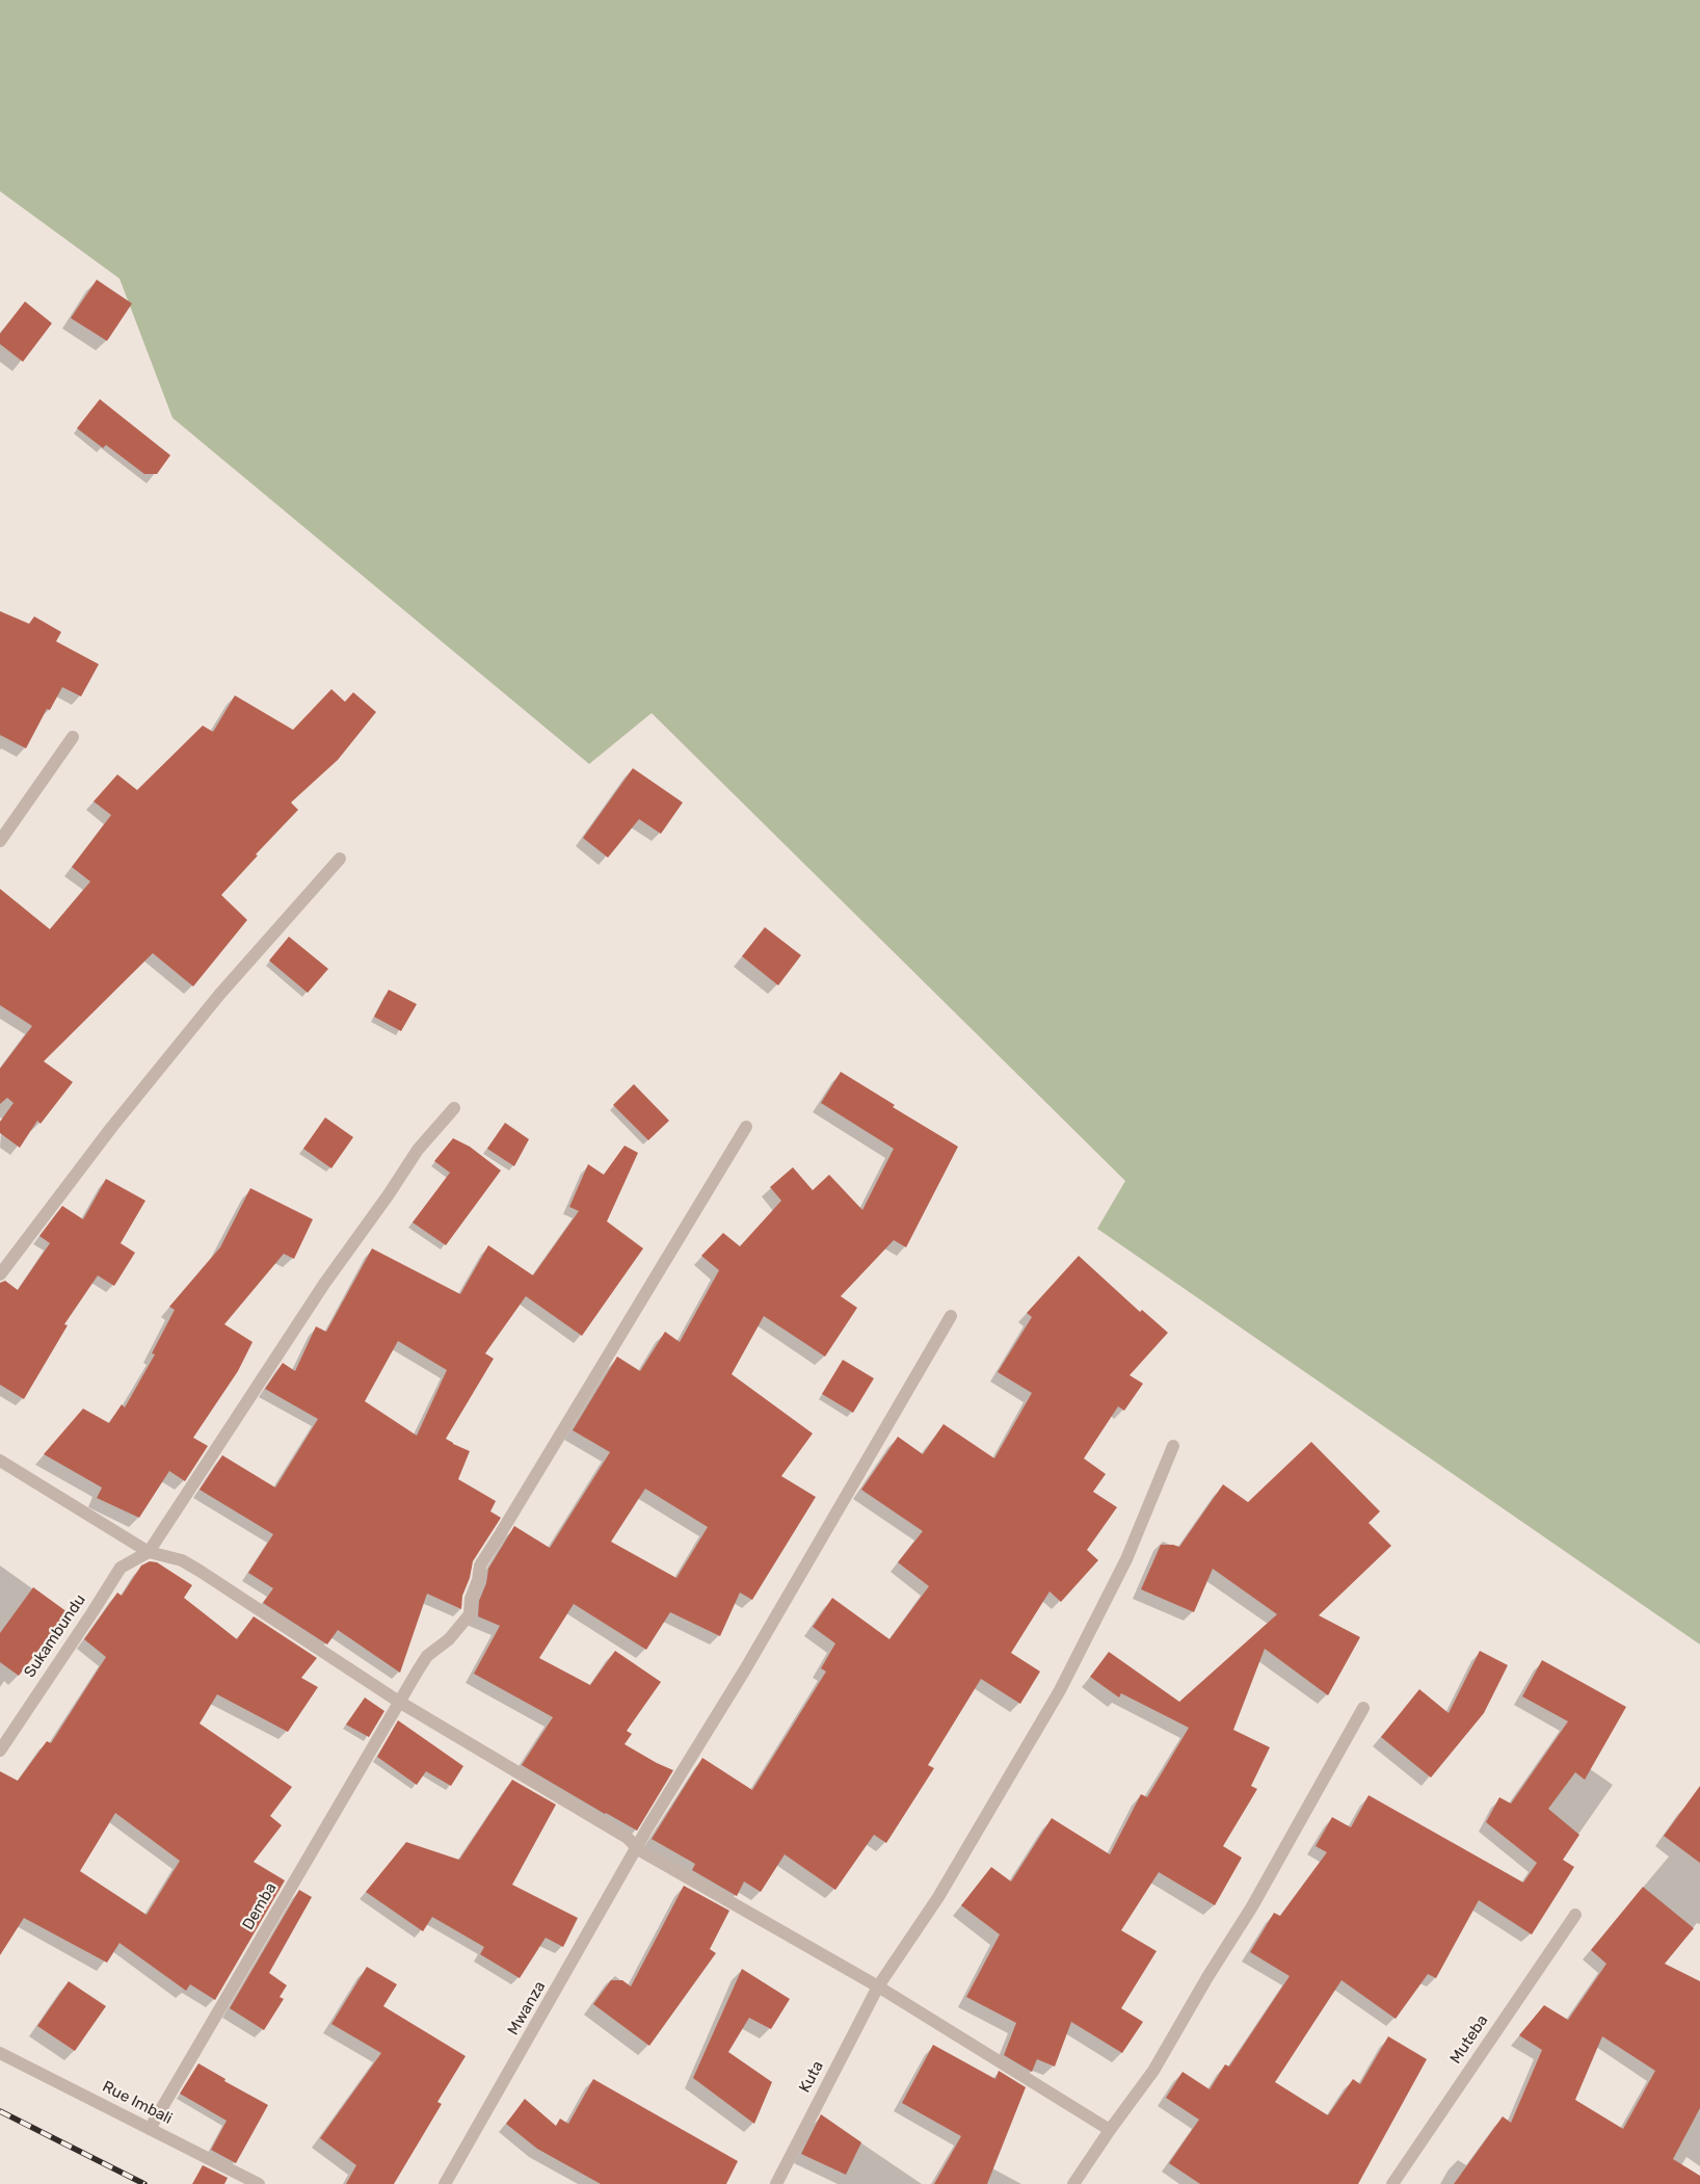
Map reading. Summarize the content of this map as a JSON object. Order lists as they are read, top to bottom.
{
  "streets": {
    "street": [
      "Sukambundu",
      "Demba",
      "Mwanza",
      "Muteba",
      "Kuta",
      "Rue Imbali"
    ]
  },
  "crossings": [
    ["Demba", "Rue Imbali"]
  ]
}
